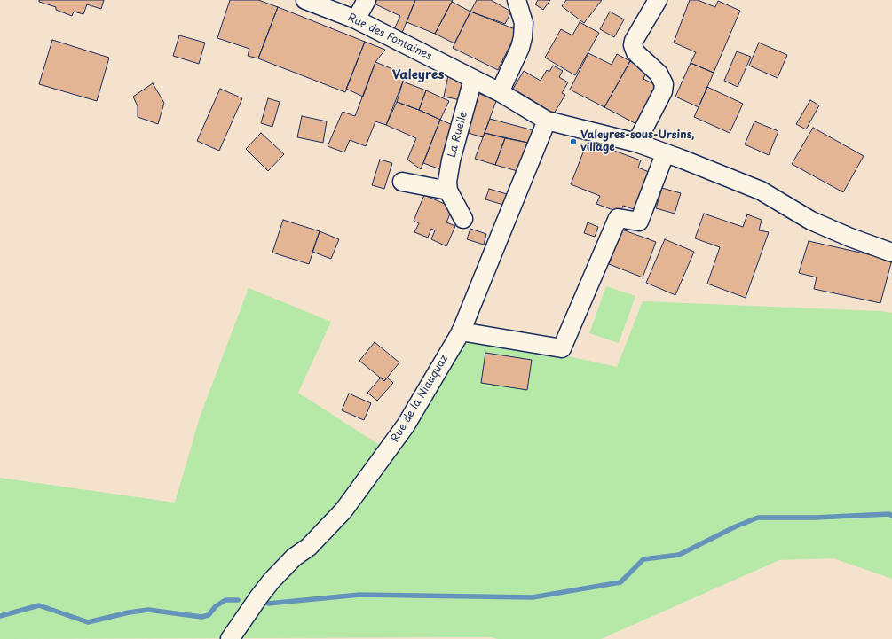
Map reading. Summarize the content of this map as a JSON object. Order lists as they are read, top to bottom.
{
  "streets": {
    "street": ["Rue des Fontaines", "La Ruelle", "Rue de la Niauquaz"]
  },
  "crossings": [
    ["Rue des Fontaines", "La Ruelle"],
    ["Rue des Fontaines", "Rue de la Niauquaz"]
  ],
  "districts": ["Valeyres"],
  "places": ["Valeyres-sous-Ursins, village"]
}
